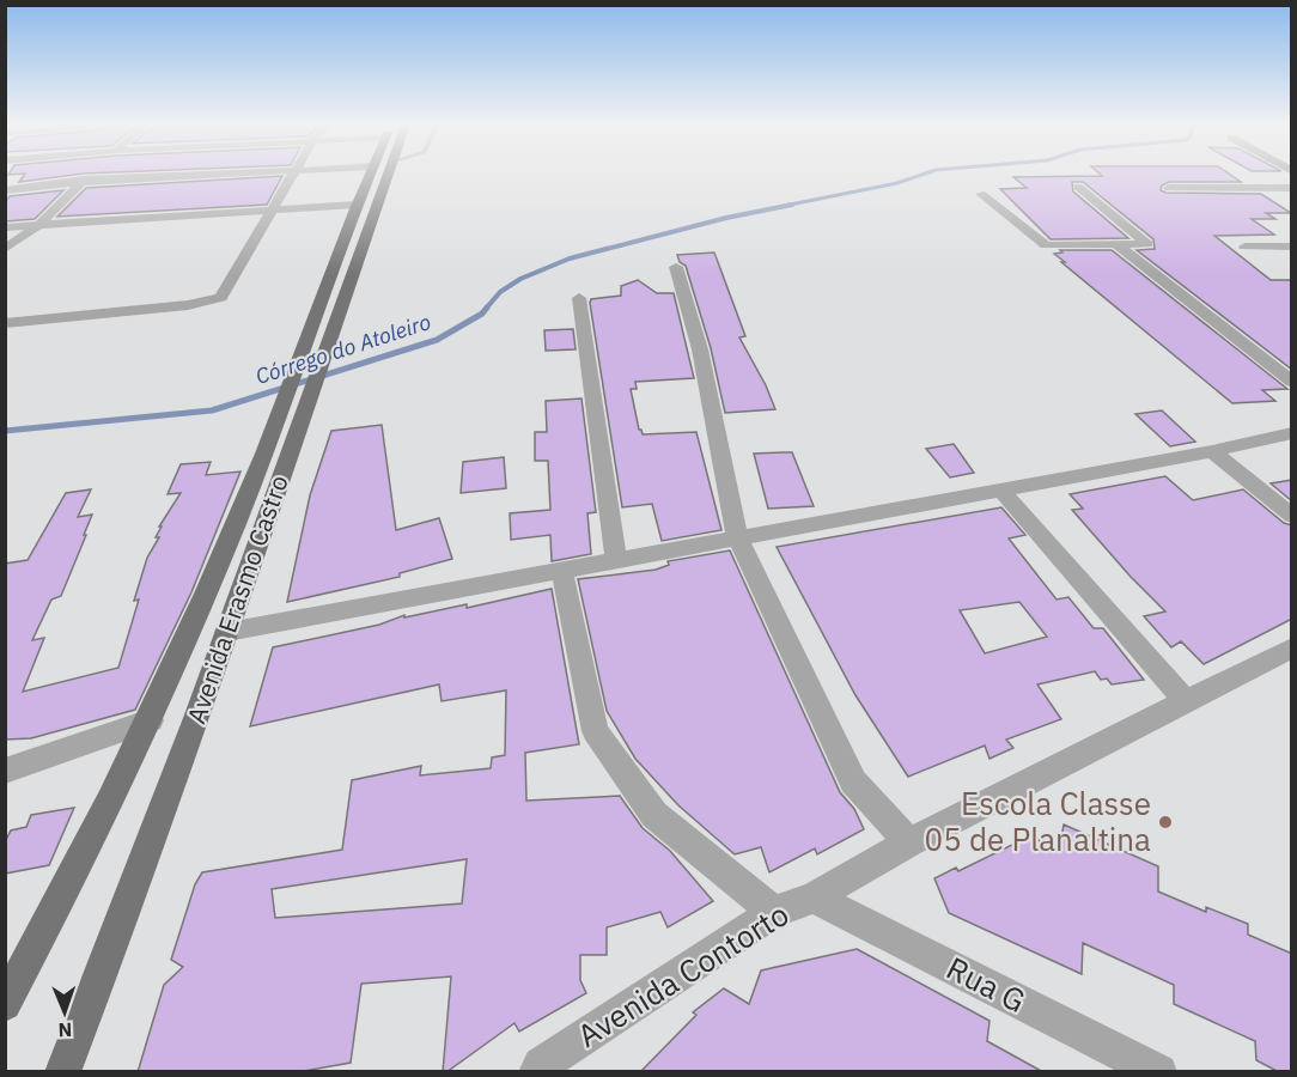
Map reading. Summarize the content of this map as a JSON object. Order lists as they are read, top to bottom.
{
  "streets": {
    "main road": ["Avenida Erasmo Castro"],
    "street": ["Avenida Contorto", "Rua G"]
  },
  "crossings": [
    ["Avenida Contorto", "Rua G"]
  ],
  "water": ["Córrego do Atoleiro"],
  "places": ["Escola Classe 05 de Planaltina"],
  "north": "bottom"
}
